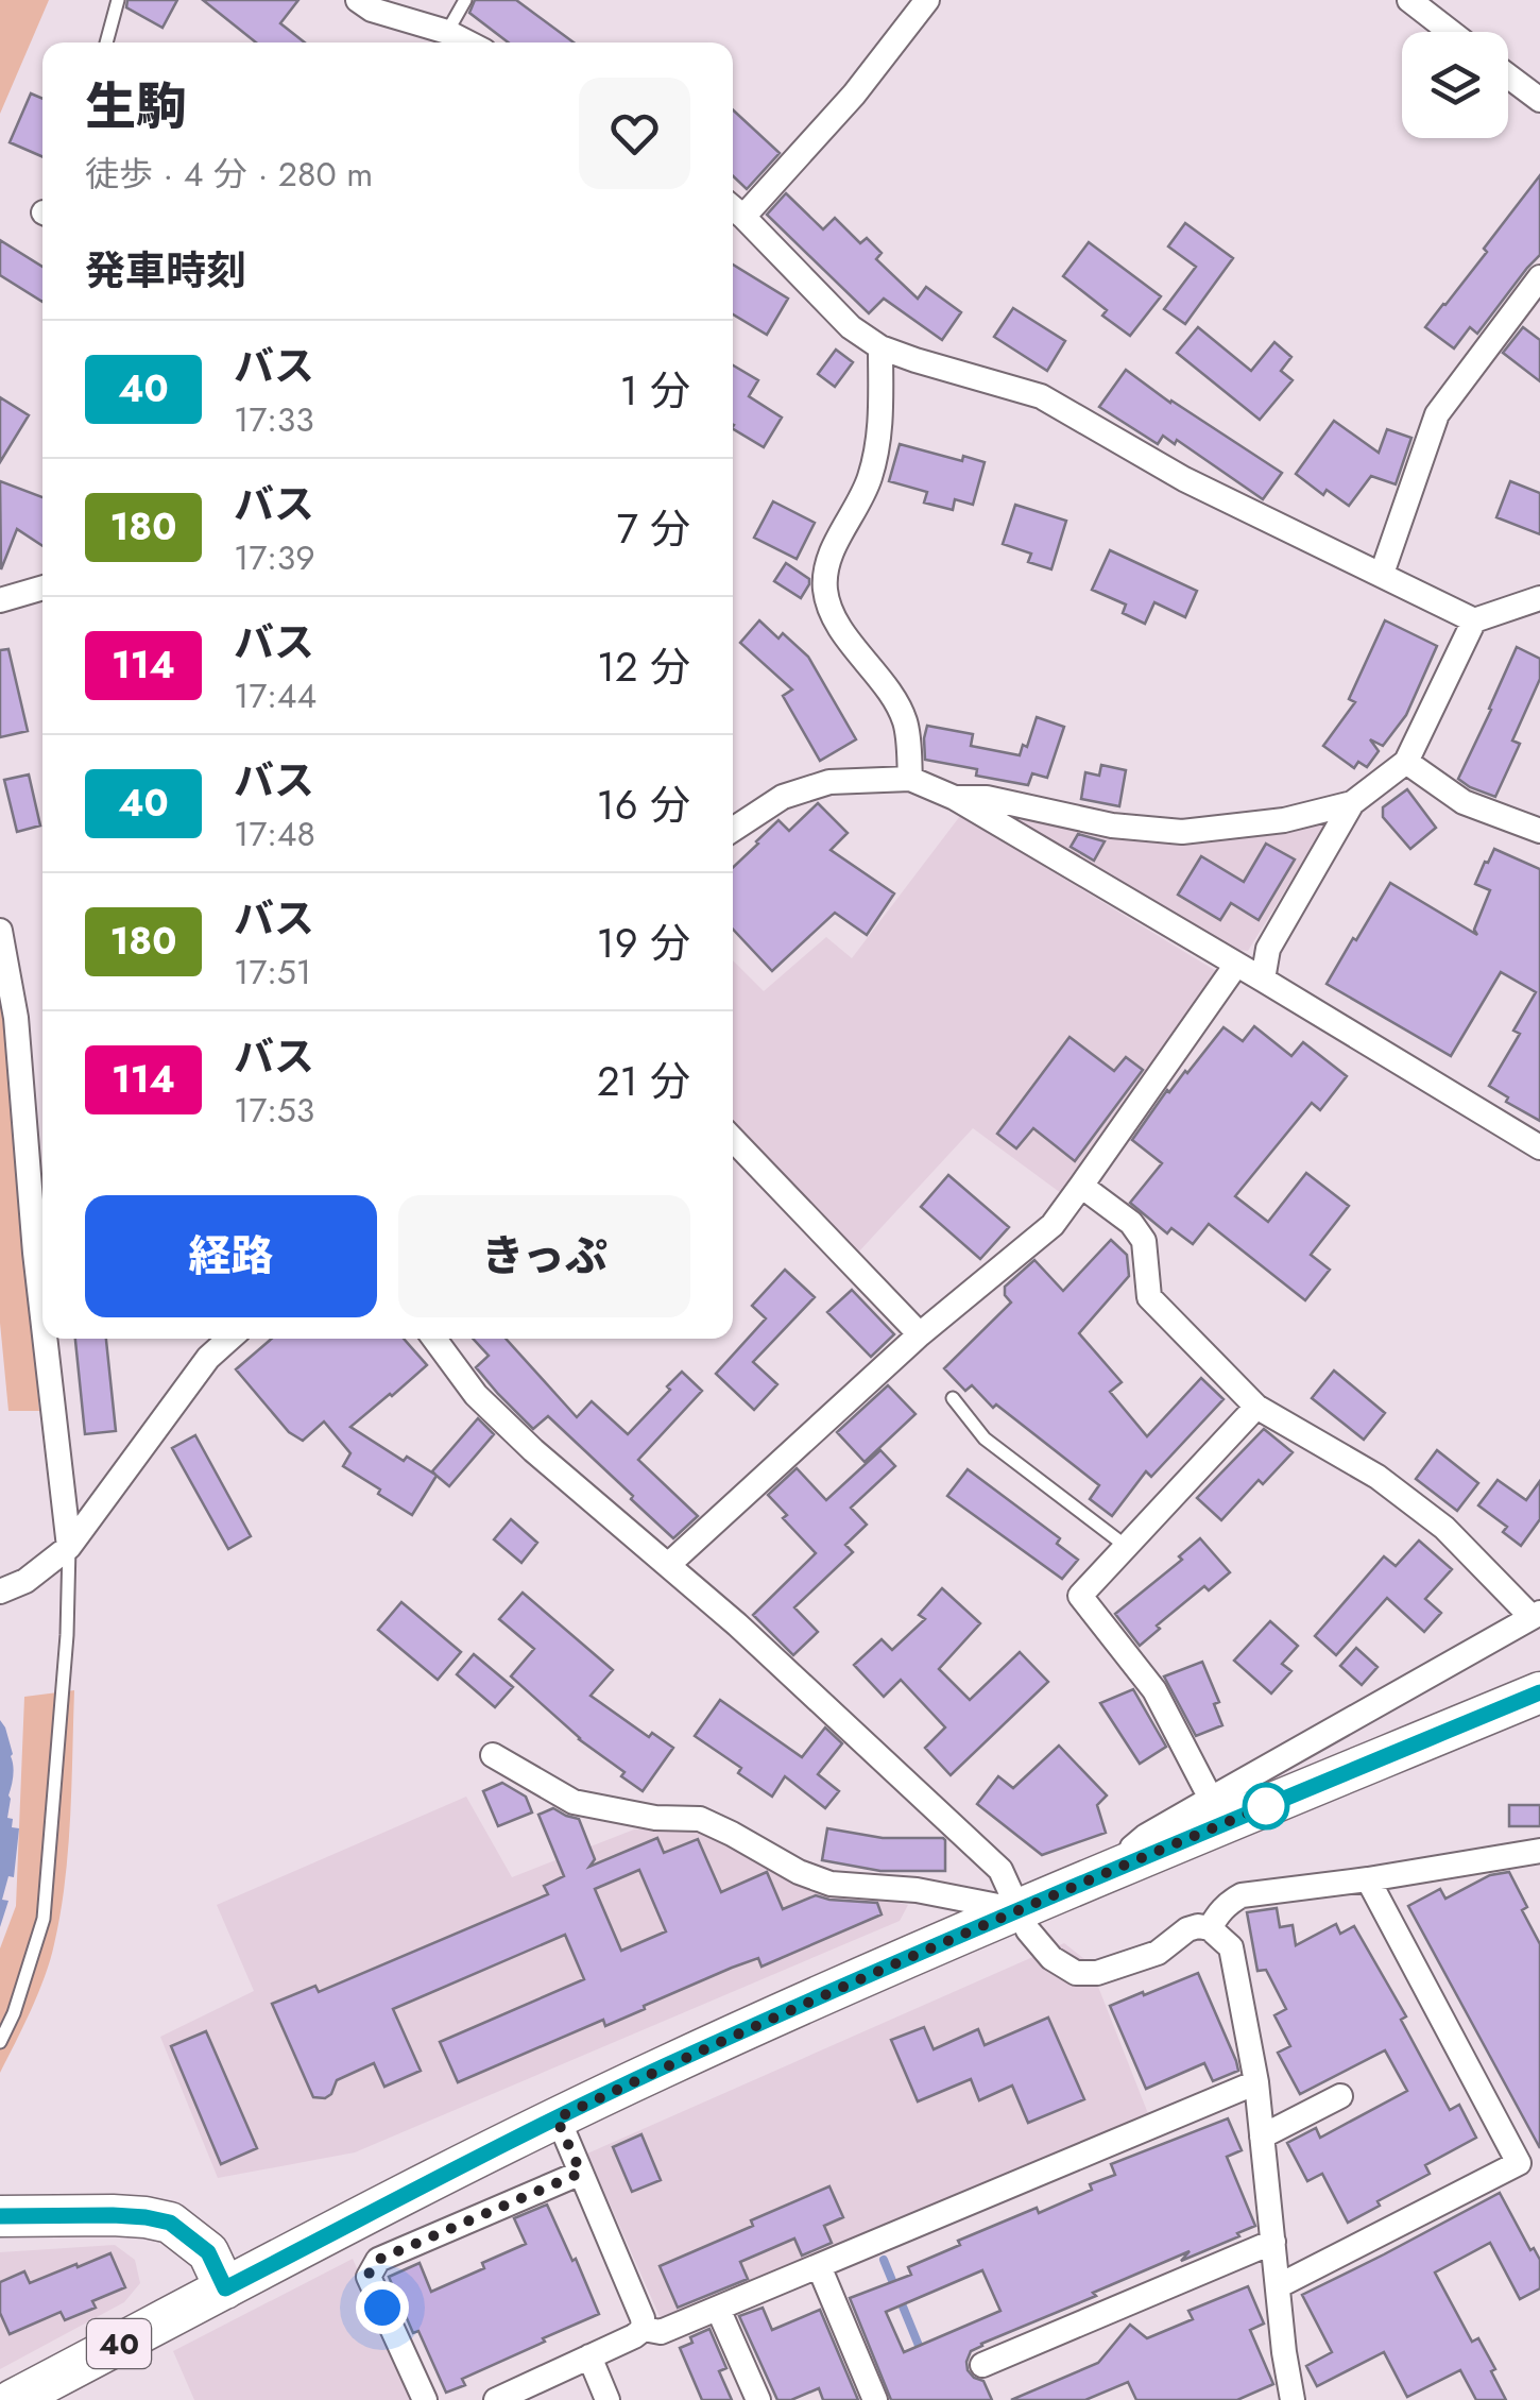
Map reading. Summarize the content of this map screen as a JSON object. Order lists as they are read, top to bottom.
{
  "streets": {
    "main road": ["40"]
  },
  "lines": ["bus line 40"],
  "page": {
    "heading": [
      ["生駒", "徒歩 · 4 分 · 280 m"],
      "発車時刻"
    ],
    "list": [
      {
        "mark": "40",
        "name": "バス",
        "note": "17:33",
        "value": "1 分"
      },
      {
        "mark": "180",
        "name": "バス",
        "note": "17:39",
        "value": "7 分"
      },
      {
        "mark": "114",
        "name": "バス",
        "note": "17:44",
        "value": "12 分"
      },
      {
        "mark": "40",
        "name": "バス",
        "note": "17:48",
        "value": "16 分"
      },
      {
        "mark": "180",
        "name": "バス",
        "note": "17:51",
        "value": "19 分"
      },
      {
        "mark": "114",
        "name": "バス",
        "note": "17:53",
        "value": "21 分"
      }
    ],
    "buttons": ["経路", "きっぷ"]
  }
}
